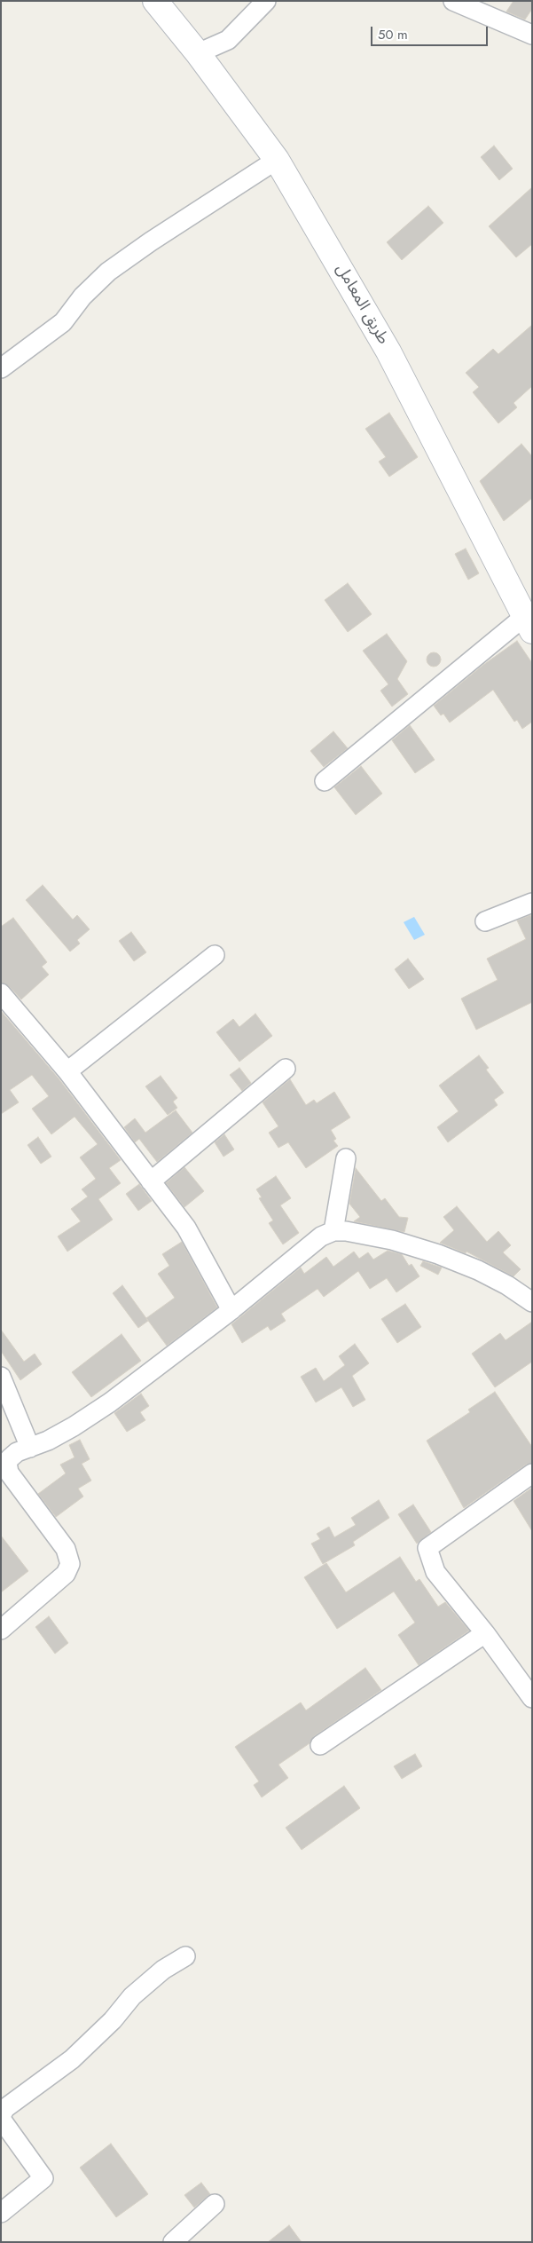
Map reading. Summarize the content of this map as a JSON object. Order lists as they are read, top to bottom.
{
  "streets": {
    "main road": ["طريق المعامل"]
  },
  "scale_bar": "50 m"
}
